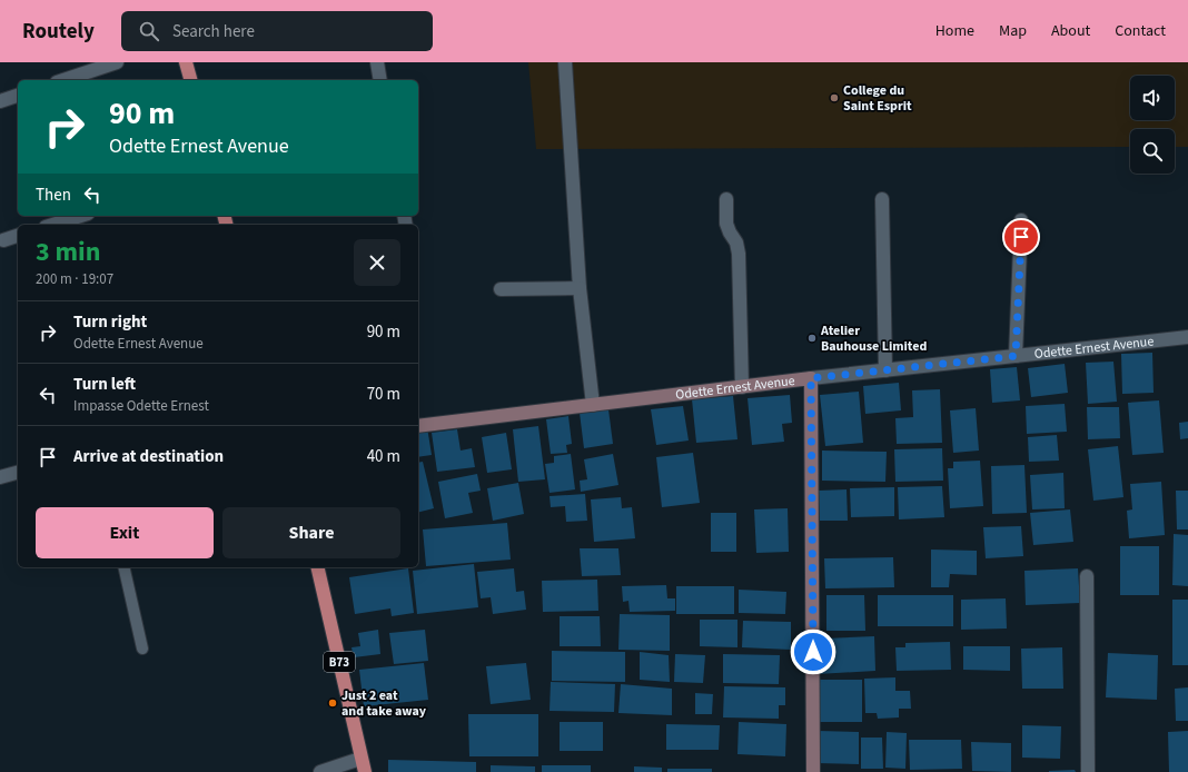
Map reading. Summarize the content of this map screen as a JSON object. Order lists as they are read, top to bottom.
{
  "streets": {
    "main road": ["B73"],
    "street": ["Odette Ernest Avenue"]
  },
  "places": ["College du Saint Esprit", "Atelier Bauhouse Limited", "Just 2 eat and take away"],
  "page": {
    "header": "Routely",
    "search": "Search here",
    "nav": [
      "Home",
      "Map",
      "About",
      "Contact"
    ],
    "turn": ["90 m", "Odette Ernest Avenue"],
    "then": "Then",
    "heading": ["3 min", "200 m · 19:07"],
    "list": [
      {
        "name": "Turn right",
        "note": "Odette Ernest Avenue",
        "value": "90 m"
      },
      {
        "name": "Turn left",
        "note": "Impasse Odette Ernest",
        "value": "70 m"
      },
      {
        "name": "Arrive at destination",
        "value": "40 m"
      }
    ],
    "buttons": ["Exit", "Share"]
  }
}
